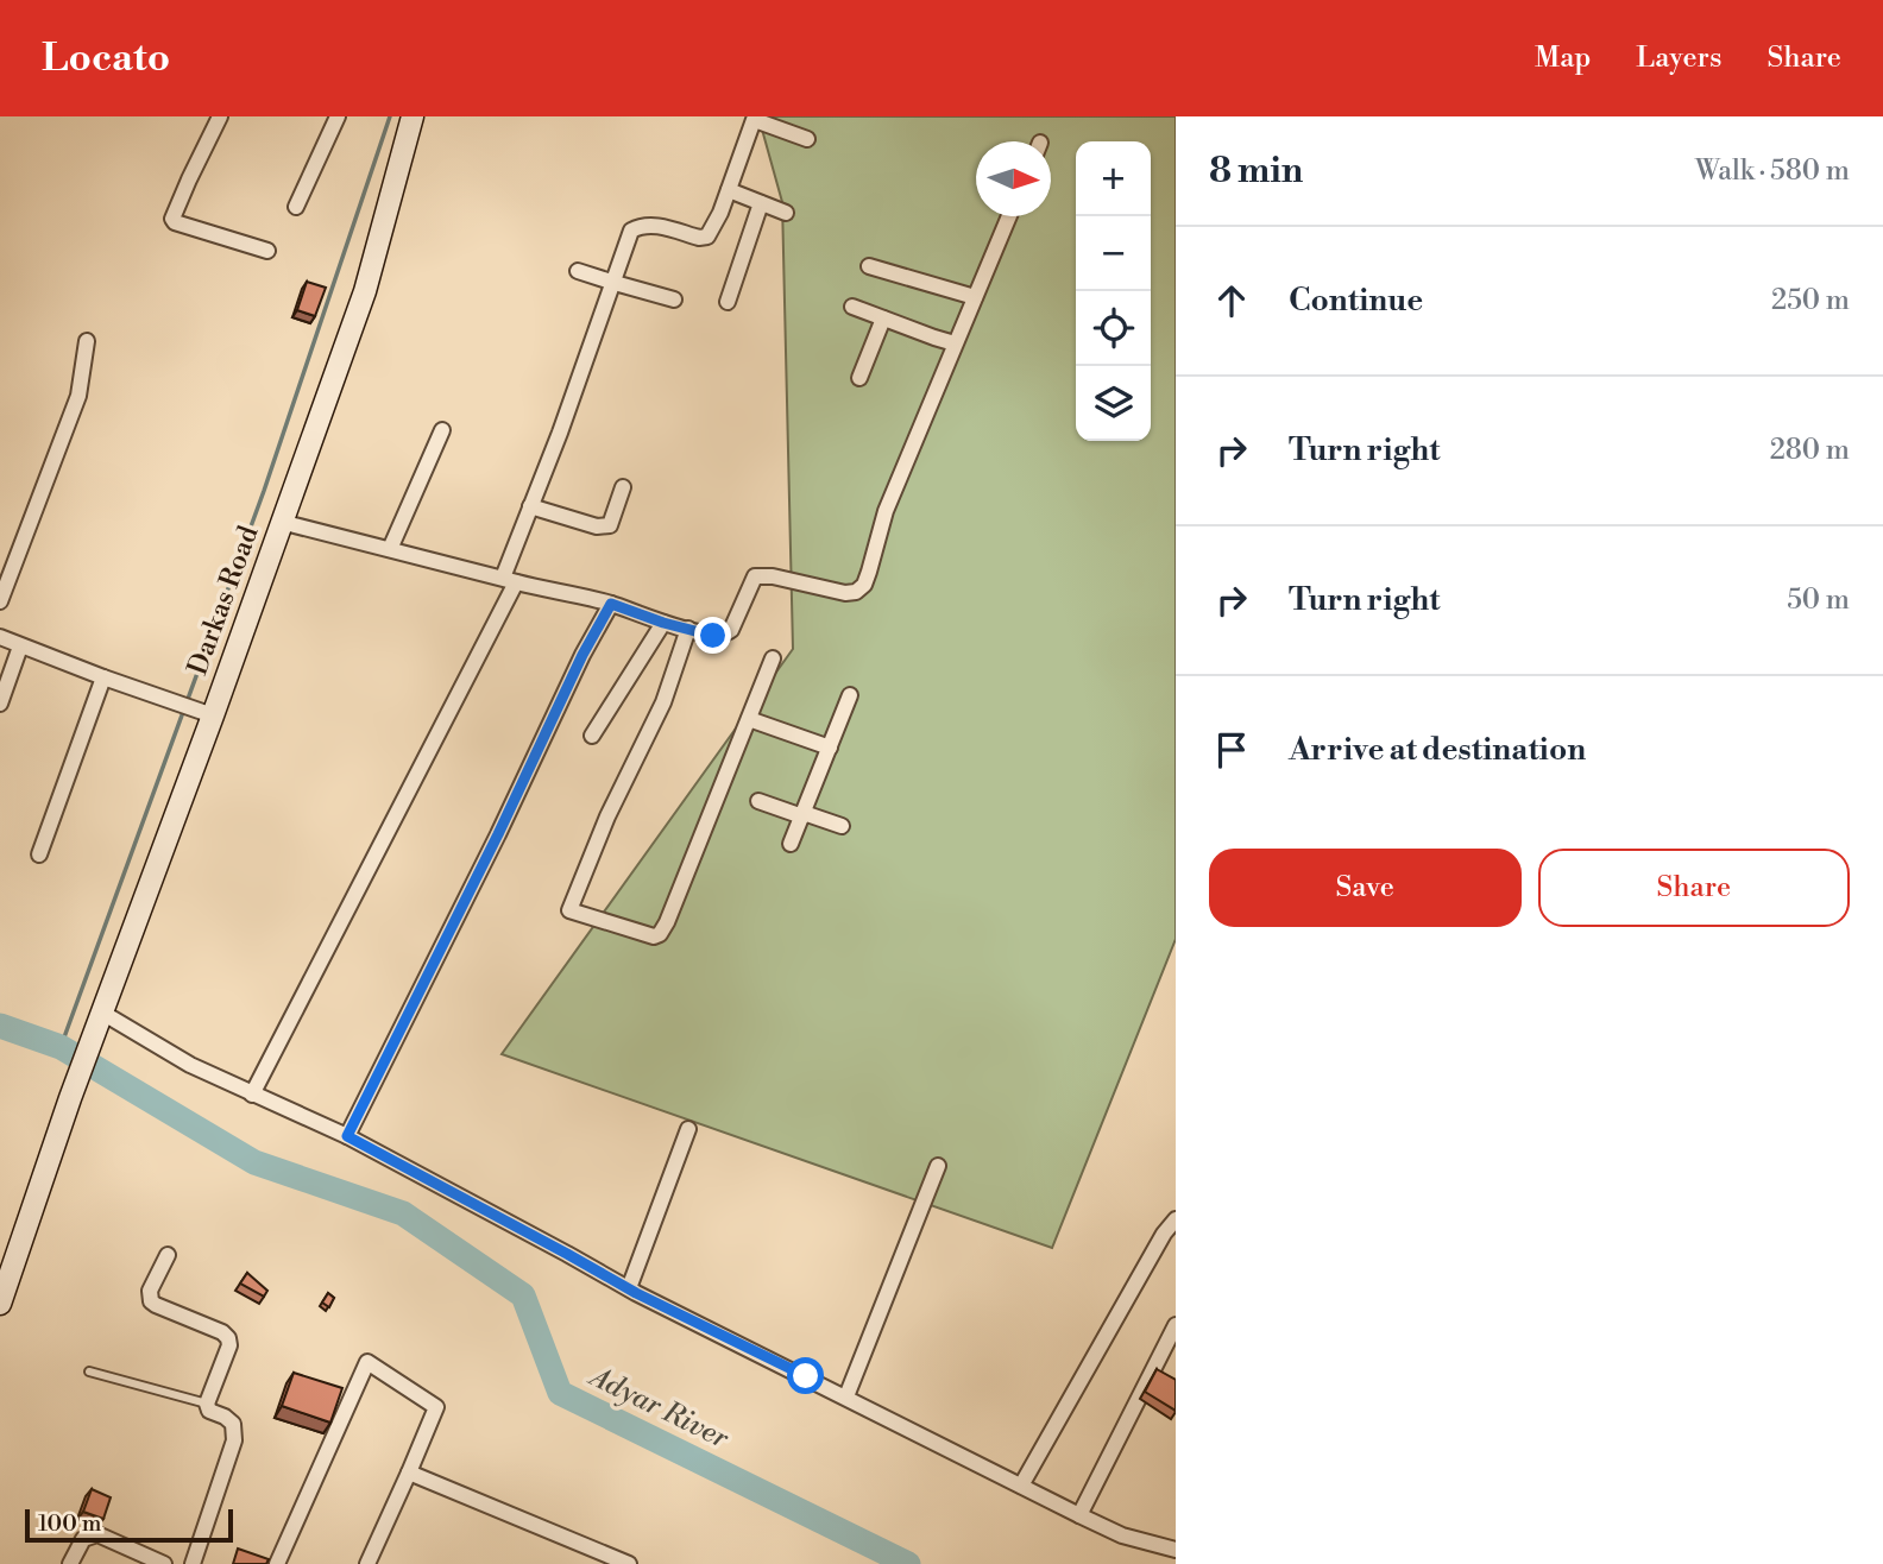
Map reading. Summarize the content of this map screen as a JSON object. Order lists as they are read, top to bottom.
{
  "streets": {
    "main road": ["Darkas Road"]
  },
  "water": ["Adyar River"],
  "scale_bar": "100 m",
  "north": "right",
  "page": {
    "header": "Locato",
    "nav": ["Map", "Layers", "Share"],
    "heading": ["8 min", "Walk · 580 m"],
    "map_buttons": ["+", "−"],
    "list": [
      ["Continue", "250 m"],
      ["Turn right", "280 m"],
      ["Turn right", "50 m"],
      "Arrive at destination"
    ],
    "buttons": ["Save", "Share"],
    "scale": "100 m"
  }
}
